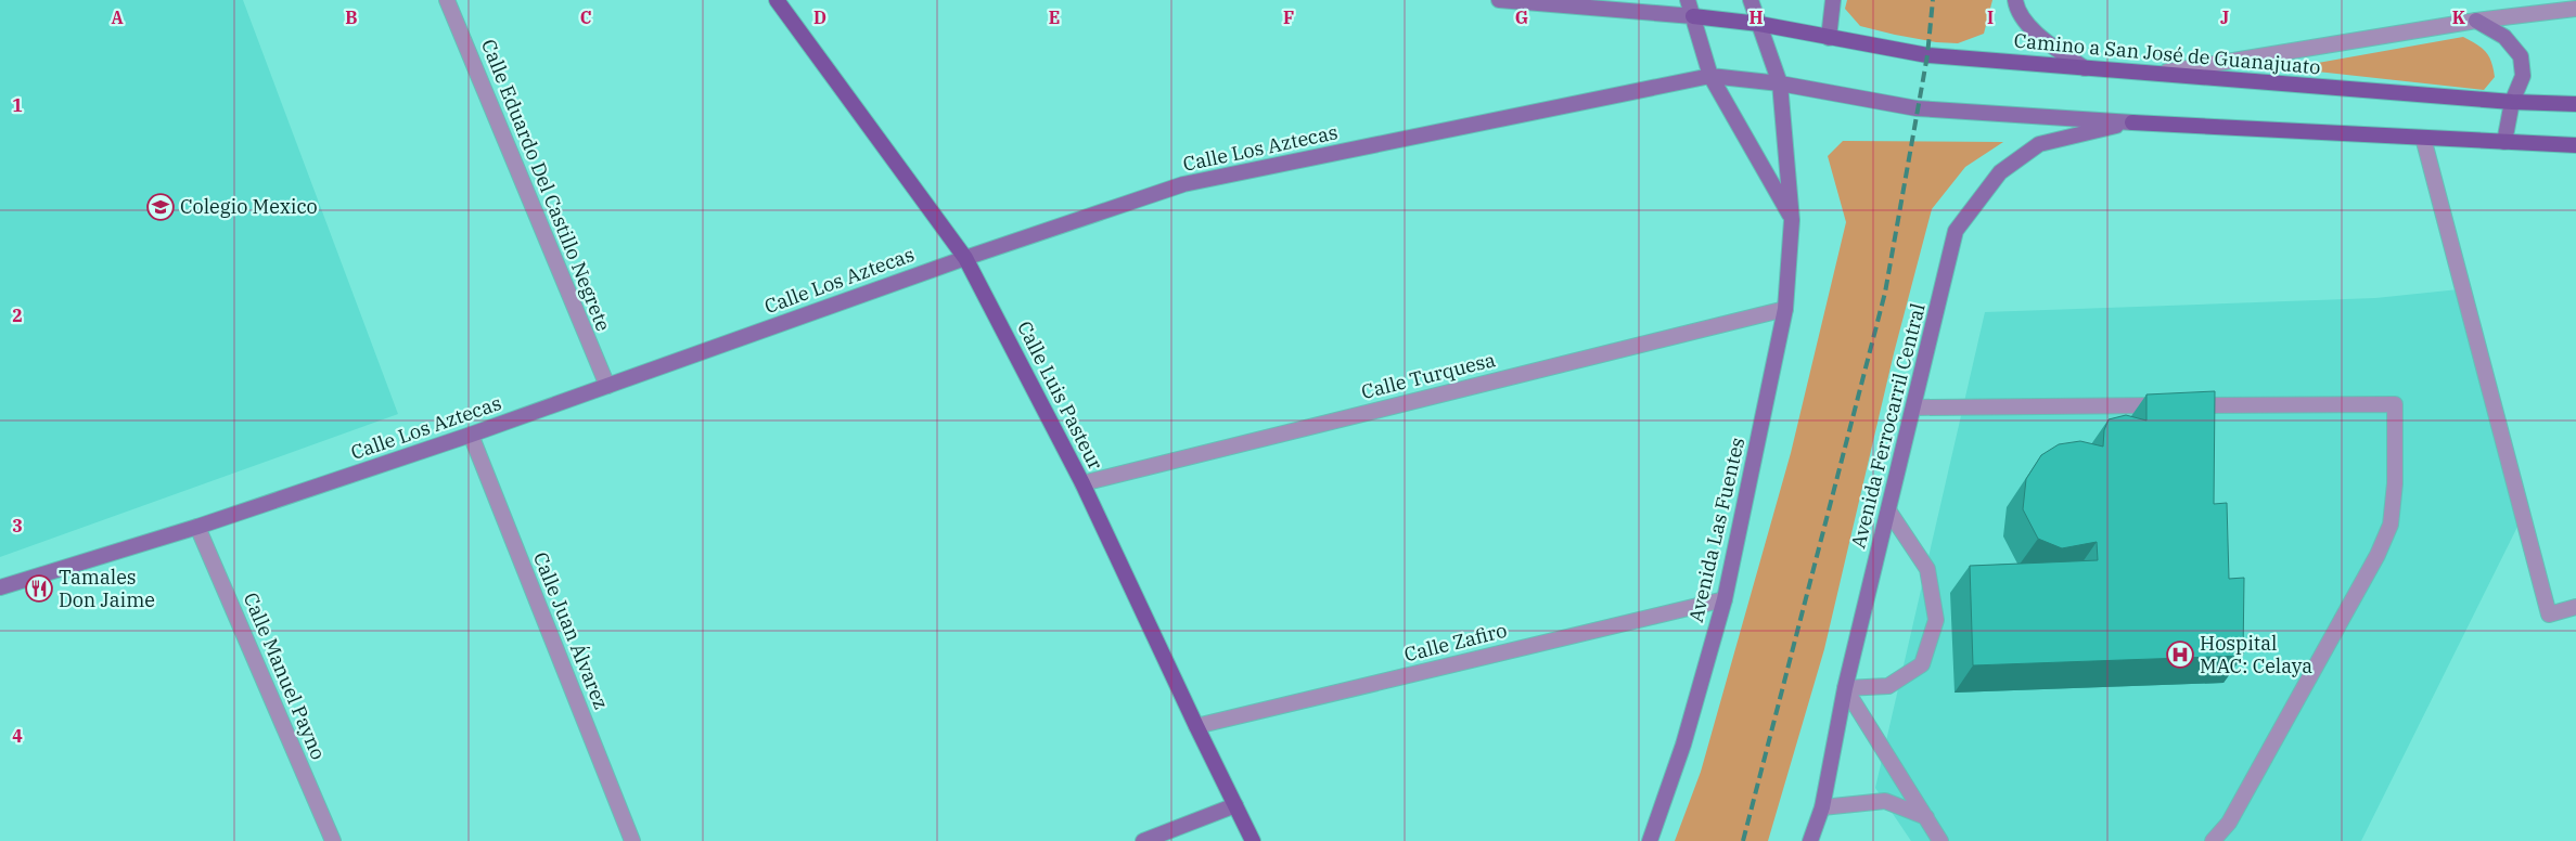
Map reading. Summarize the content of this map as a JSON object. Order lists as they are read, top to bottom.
{
  "streets": {
    "main road": [
      "Camino a San José de Guanajuato",
      "Calle Los Aztecas",
      "Calle Luis Pasteur",
      "Avenida Ferrocarril Central",
      "Avenida Las Fuentes"
    ],
    "street": [
      "Calle Eduardo Del Castillo Negrete",
      "Calle Turquesa",
      "Calle Juan Álvarez",
      "Calle Zafiro",
      "Calle Manuel Payno"
    ]
  },
  "crossings": [
    ["Camino a San José de Guanajuato", "Avenida Las Fuentes"],
    ["Calle Los Aztecas", "Calle Eduardo Del Castillo Negrete"],
    ["Calle Los Aztecas", "Calle Luis Pasteur"],
    ["Calle Los Aztecas", "Calle Juan Álvarez"],
    ["Calle Los Aztecas", "Calle Manuel Payno"],
    ["Calle Turquesa", "Calle Luis Pasteur"],
    ["Calle Turquesa", "Avenida Las Fuentes"],
    ["Calle Luis Pasteur", "Calle Zafiro"],
    ["Avenida Las Fuentes", "Calle Zafiro"]
  ],
  "places": {
    "school or university": ["Colegio Mexico"],
    "restaurant": ["Tamales Don Jaime"],
    "hospital": ["Hospital MAC: Celaya"]
  },
  "grid": {
    "columns": [
      "A",
      "B",
      "C",
      "D",
      "E",
      "F",
      "G",
      "H",
      "I",
      "J",
      "K"
    ],
    "rows": [
      "1",
      "2",
      "3",
      "4"
    ]
  }
}
